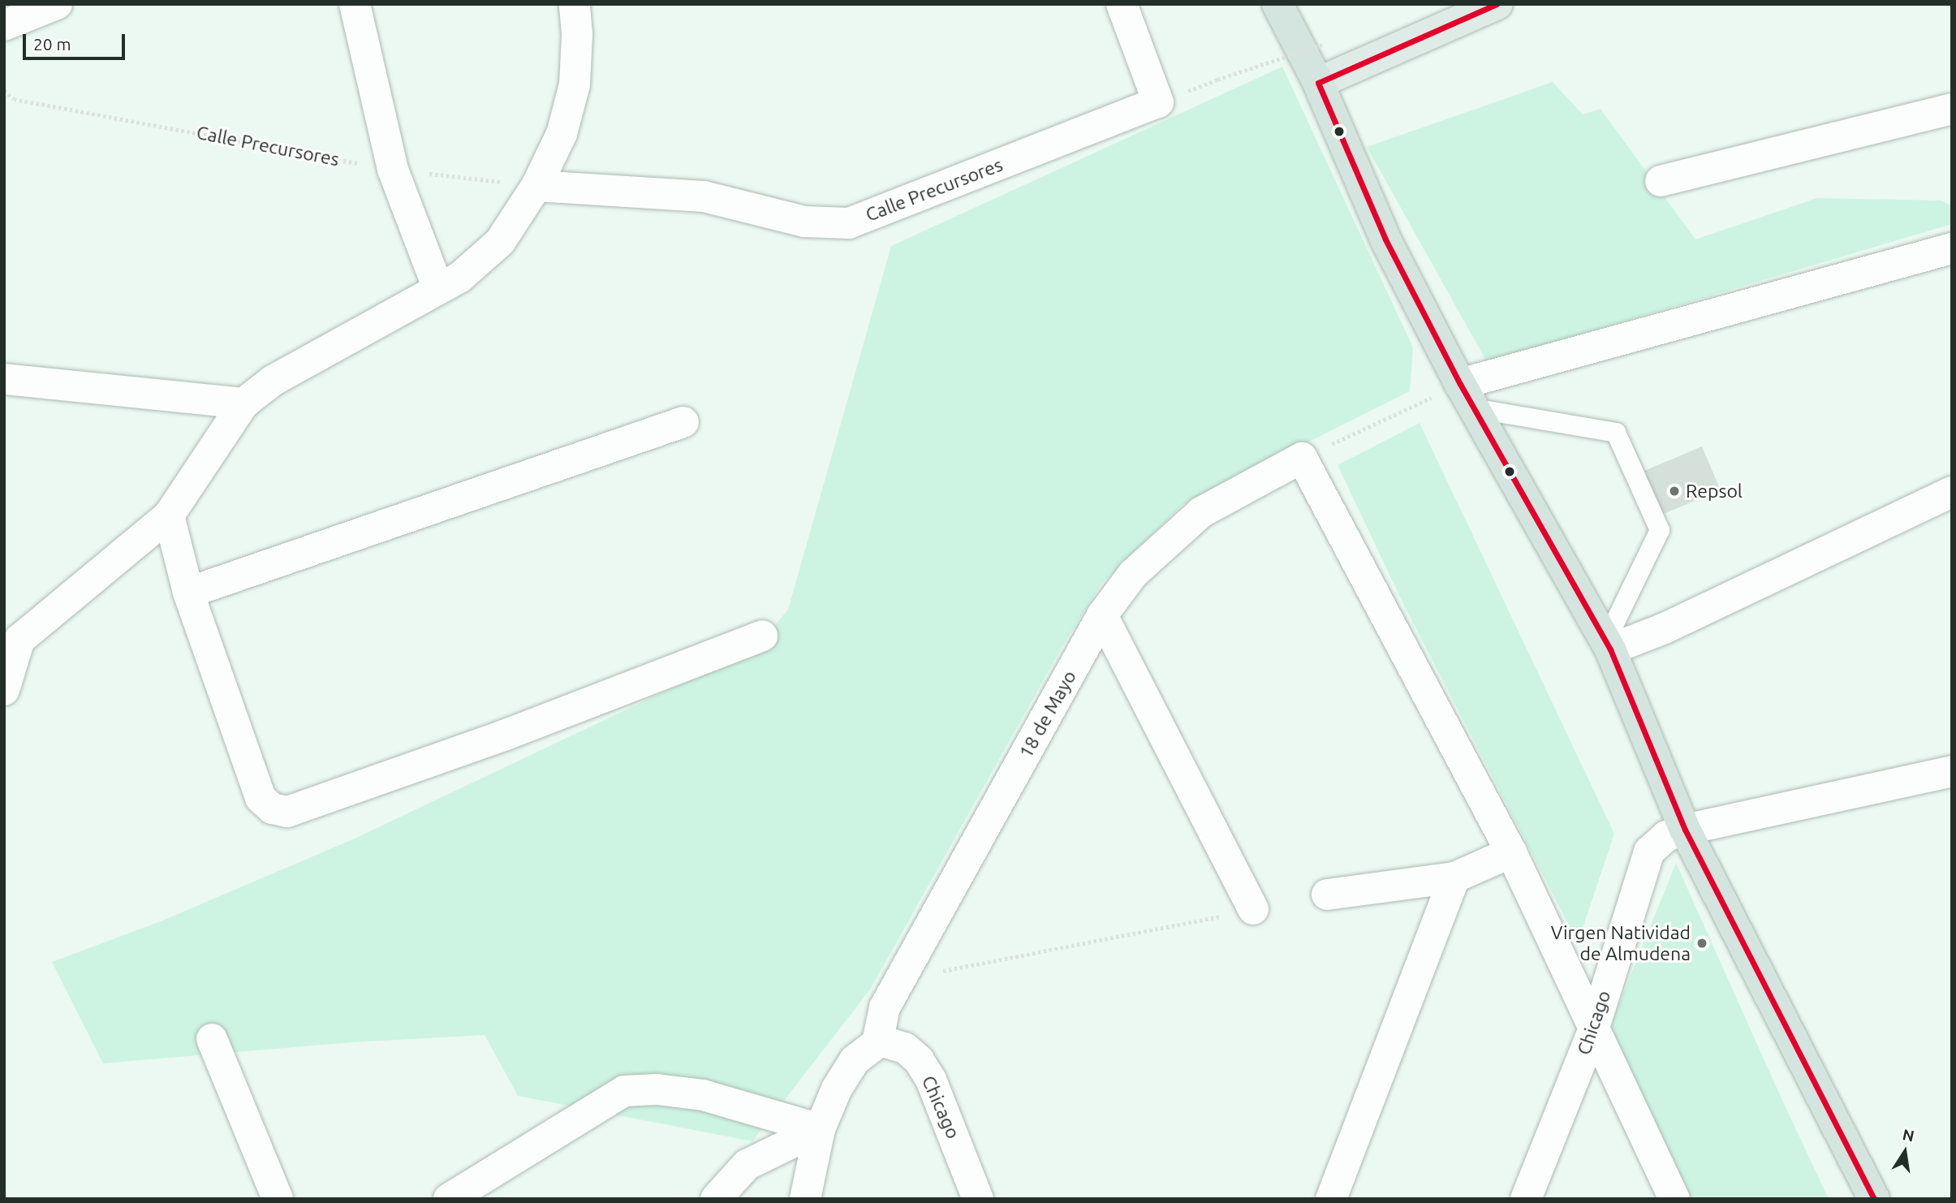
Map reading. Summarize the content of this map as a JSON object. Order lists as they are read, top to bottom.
{
  "streets": {
    "street": ["Calle Precursores", "18 de Mayo", "Chicago"]
  },
  "crossings": [
    ["18 de Mayo", "Chicago"]
  ],
  "places": ["Repsol", "Virgen Natividad de Almudena"],
  "scale_bar": "20 m",
  "north": "top"
}
